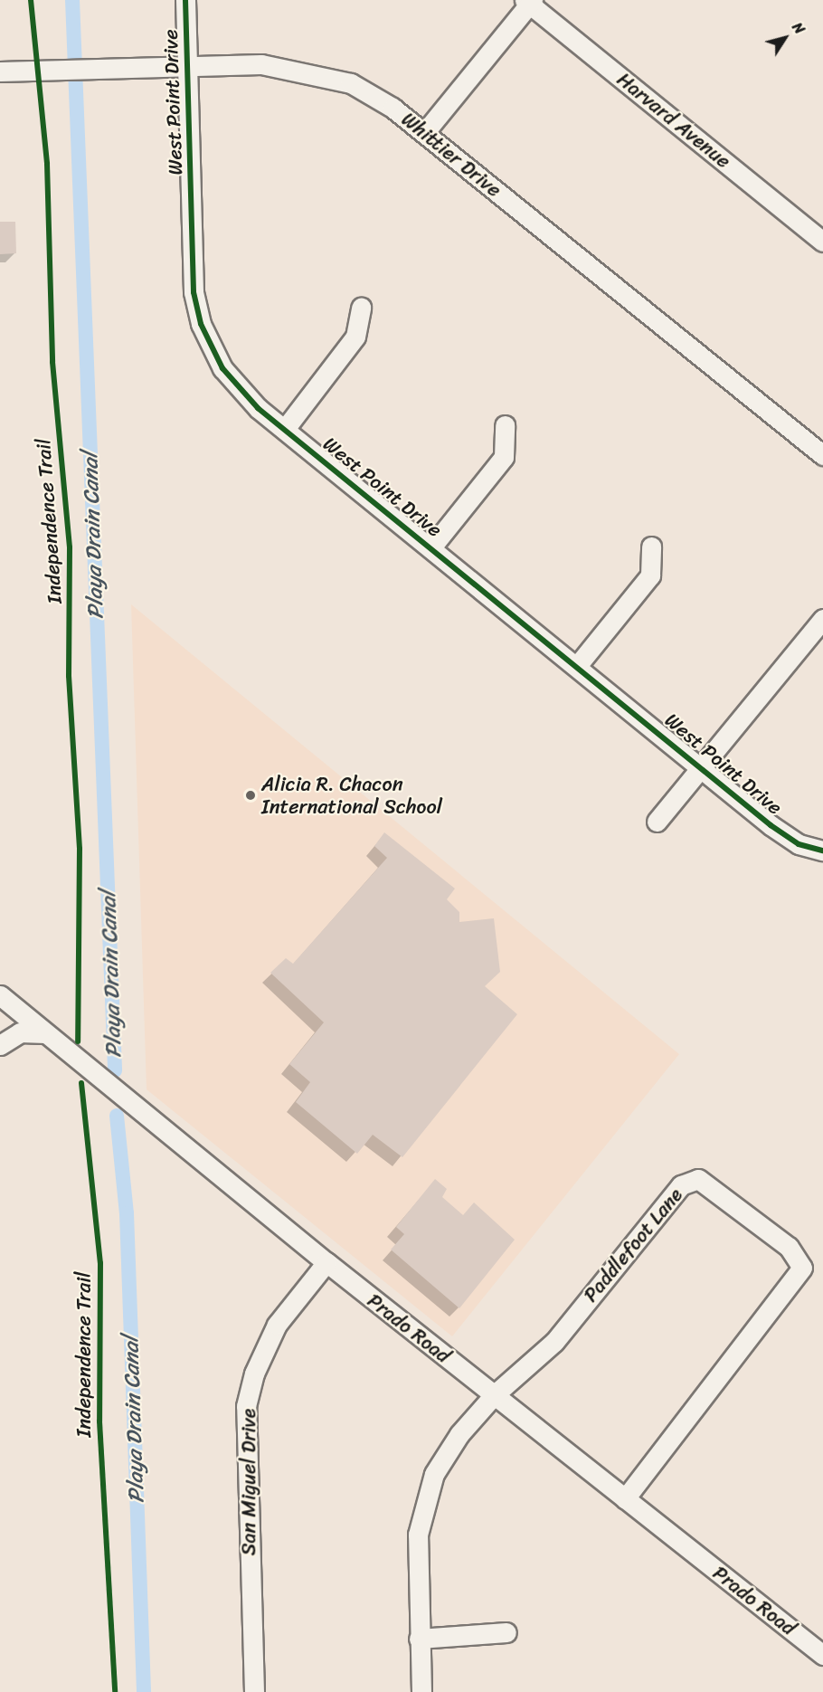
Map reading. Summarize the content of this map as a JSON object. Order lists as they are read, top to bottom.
{
  "streets": {
    "street": [
      "West Point Drive",
      "Harvard Avenue",
      "Whittier Drive",
      "Paddlefoot Lane",
      "Prado Road",
      "San Miguel Drive"
    ],
    "cycle path": ["Independence Trail"]
  },
  "crossings": [
    ["West Point Drive", "Whittier Drive"],
    ["Paddlefoot Lane", "Prado Road"],
    ["Prado Road", "San Miguel Drive"]
  ],
  "water": ["Playa Drain Canal"],
  "places": ["Alicia R. Chacon International School"],
  "north": "top right"
}
